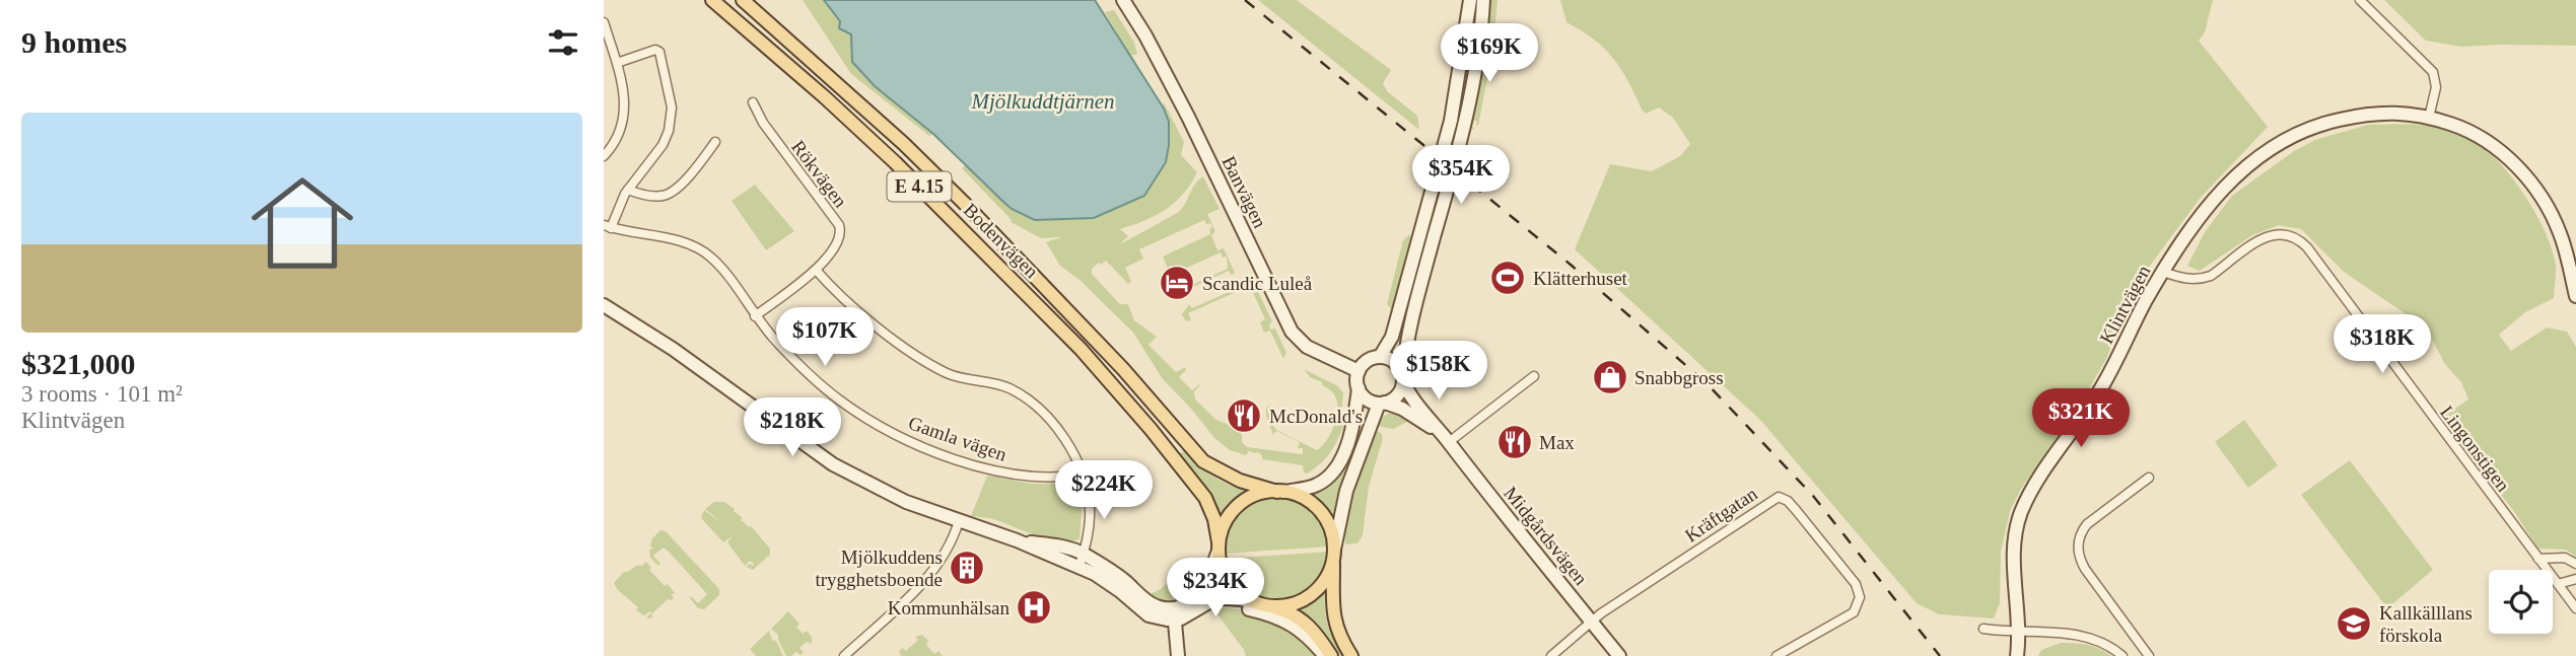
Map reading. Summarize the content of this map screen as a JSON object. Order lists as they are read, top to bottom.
{
  "streets": {
    "main road": ["E 4.15", "Bodenvägen"],
    "street": [
      "Rökvägen",
      "Banvägen",
      "Klintvägen",
      "Gamla vägen",
      "Lingonstigen",
      "Kräftgatan",
      "Midgårdsvägen"
    ]
  },
  "crossings": [
    ["Rökvägen", "Gamla vägen"],
    ["Banvägen", "Midgårdsvägen"],
    ["Klintvägen", "Lingonstigen"],
    ["Kräftgatan", "Midgårdsvägen"]
  ],
  "water": ["Mjölkuddtjärnen"],
  "places": {
    "sports": ["Klätterhuset"],
    "hotel": ["Scandic Luleå"],
    "shop": ["Snabbgross"],
    "restaurant": ["McDonald's", "Max"],
    "building": ["Mjölkuddens trygghetsboende"],
    "hospital": ["Kommunhälsan"],
    "school or university": ["Kallkälllans förskola"]
  },
  "page": {
    "heading": "9 homes",
    "price": [
      "$169K",
      "$354K",
      "$107K",
      "$318K",
      "$158K",
      "$321K",
      "$218K",
      "$224K",
      "$234K"
    ],
    "list": [
      {
        "name": "$321,000",
        "note": "3 rooms · 101 m² · Klintvägen"
      }
    ]
  }
}
